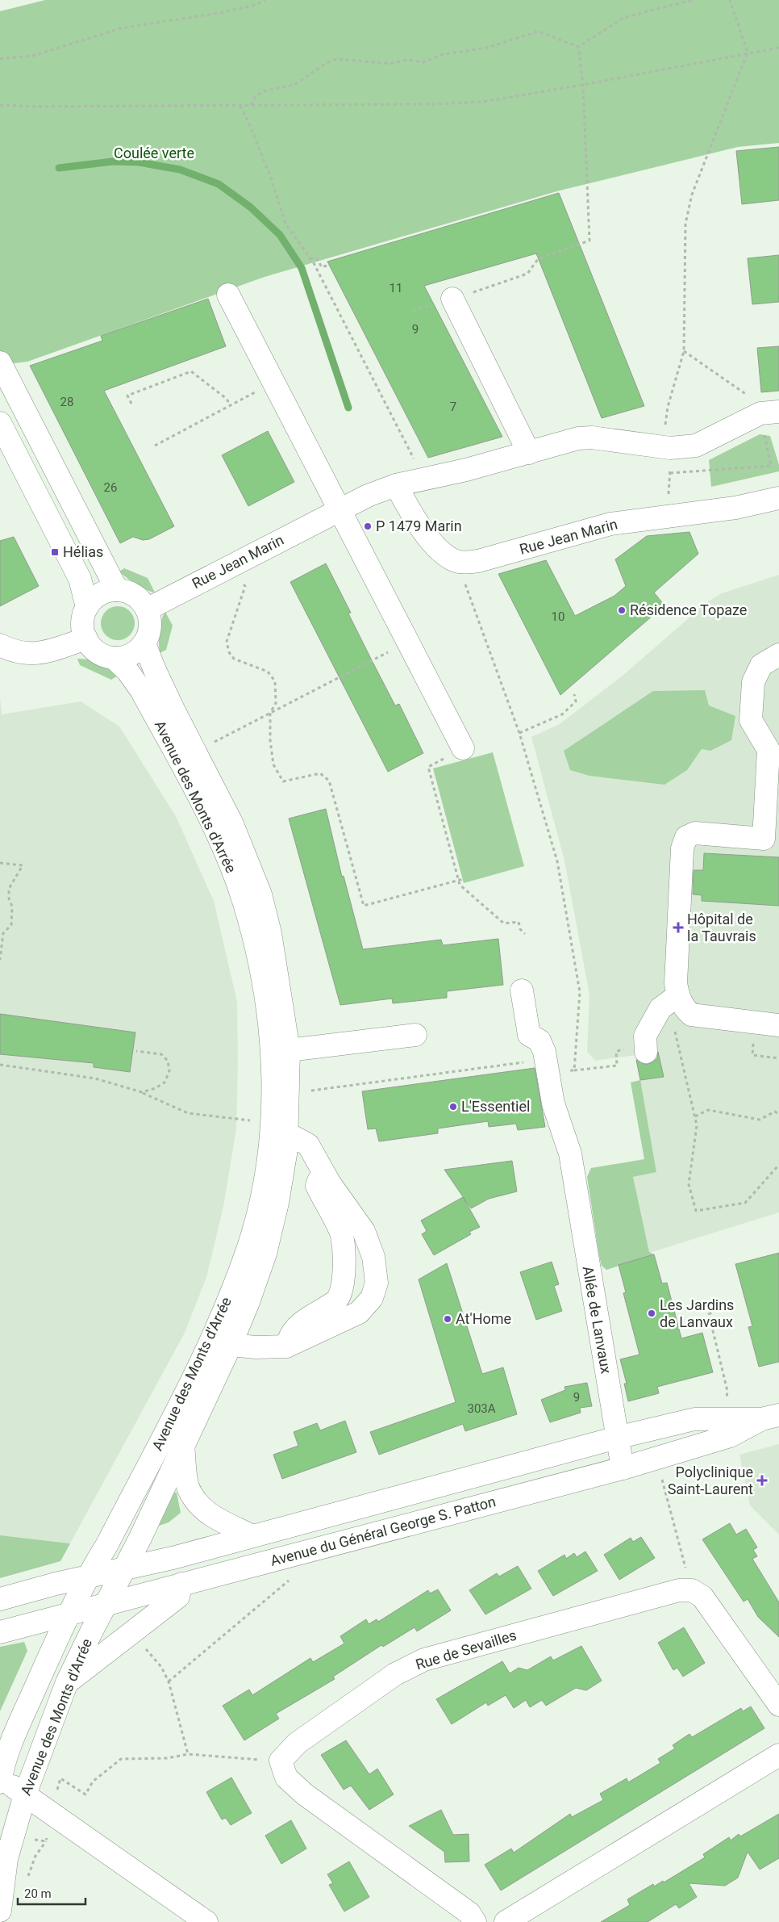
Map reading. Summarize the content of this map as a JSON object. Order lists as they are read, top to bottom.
{
  "streets": {
    "street": [
      "Rue Jean Marin",
      "Avenue des Monts d'Arrée",
      "Allée de Lanvaux",
      "Avenue du Général George S. Patton",
      "Rue de Sevailles"
    ]
  },
  "crossings": [
    ["Rue Jean Marin", "Avenue des Monts d'Arrée"],
    ["Avenue des Monts d'Arrée", "Avenue du Général George S. Patton"],
    ["Allée de Lanvaux", "Avenue du Général George S. Patton"]
  ],
  "parks": ["Coulée verte"],
  "places": {
    "other": [
      "P 1479 Marin",
      "Résidence Topaze",
      "L'Essentiel",
      "Les Jardins de Lanvaux",
      "At'Home"
    ],
    "transit": ["Hélias"],
    "health": ["Hôpital de la Tauvrais", "Polyclinique Saint-Laurent"]
  },
  "house_numbers": [
    "11",
    "9",
    "28",
    "7",
    "26",
    "10",
    "9",
    "303A"
  ],
  "scale_bar": "20 m"
}
